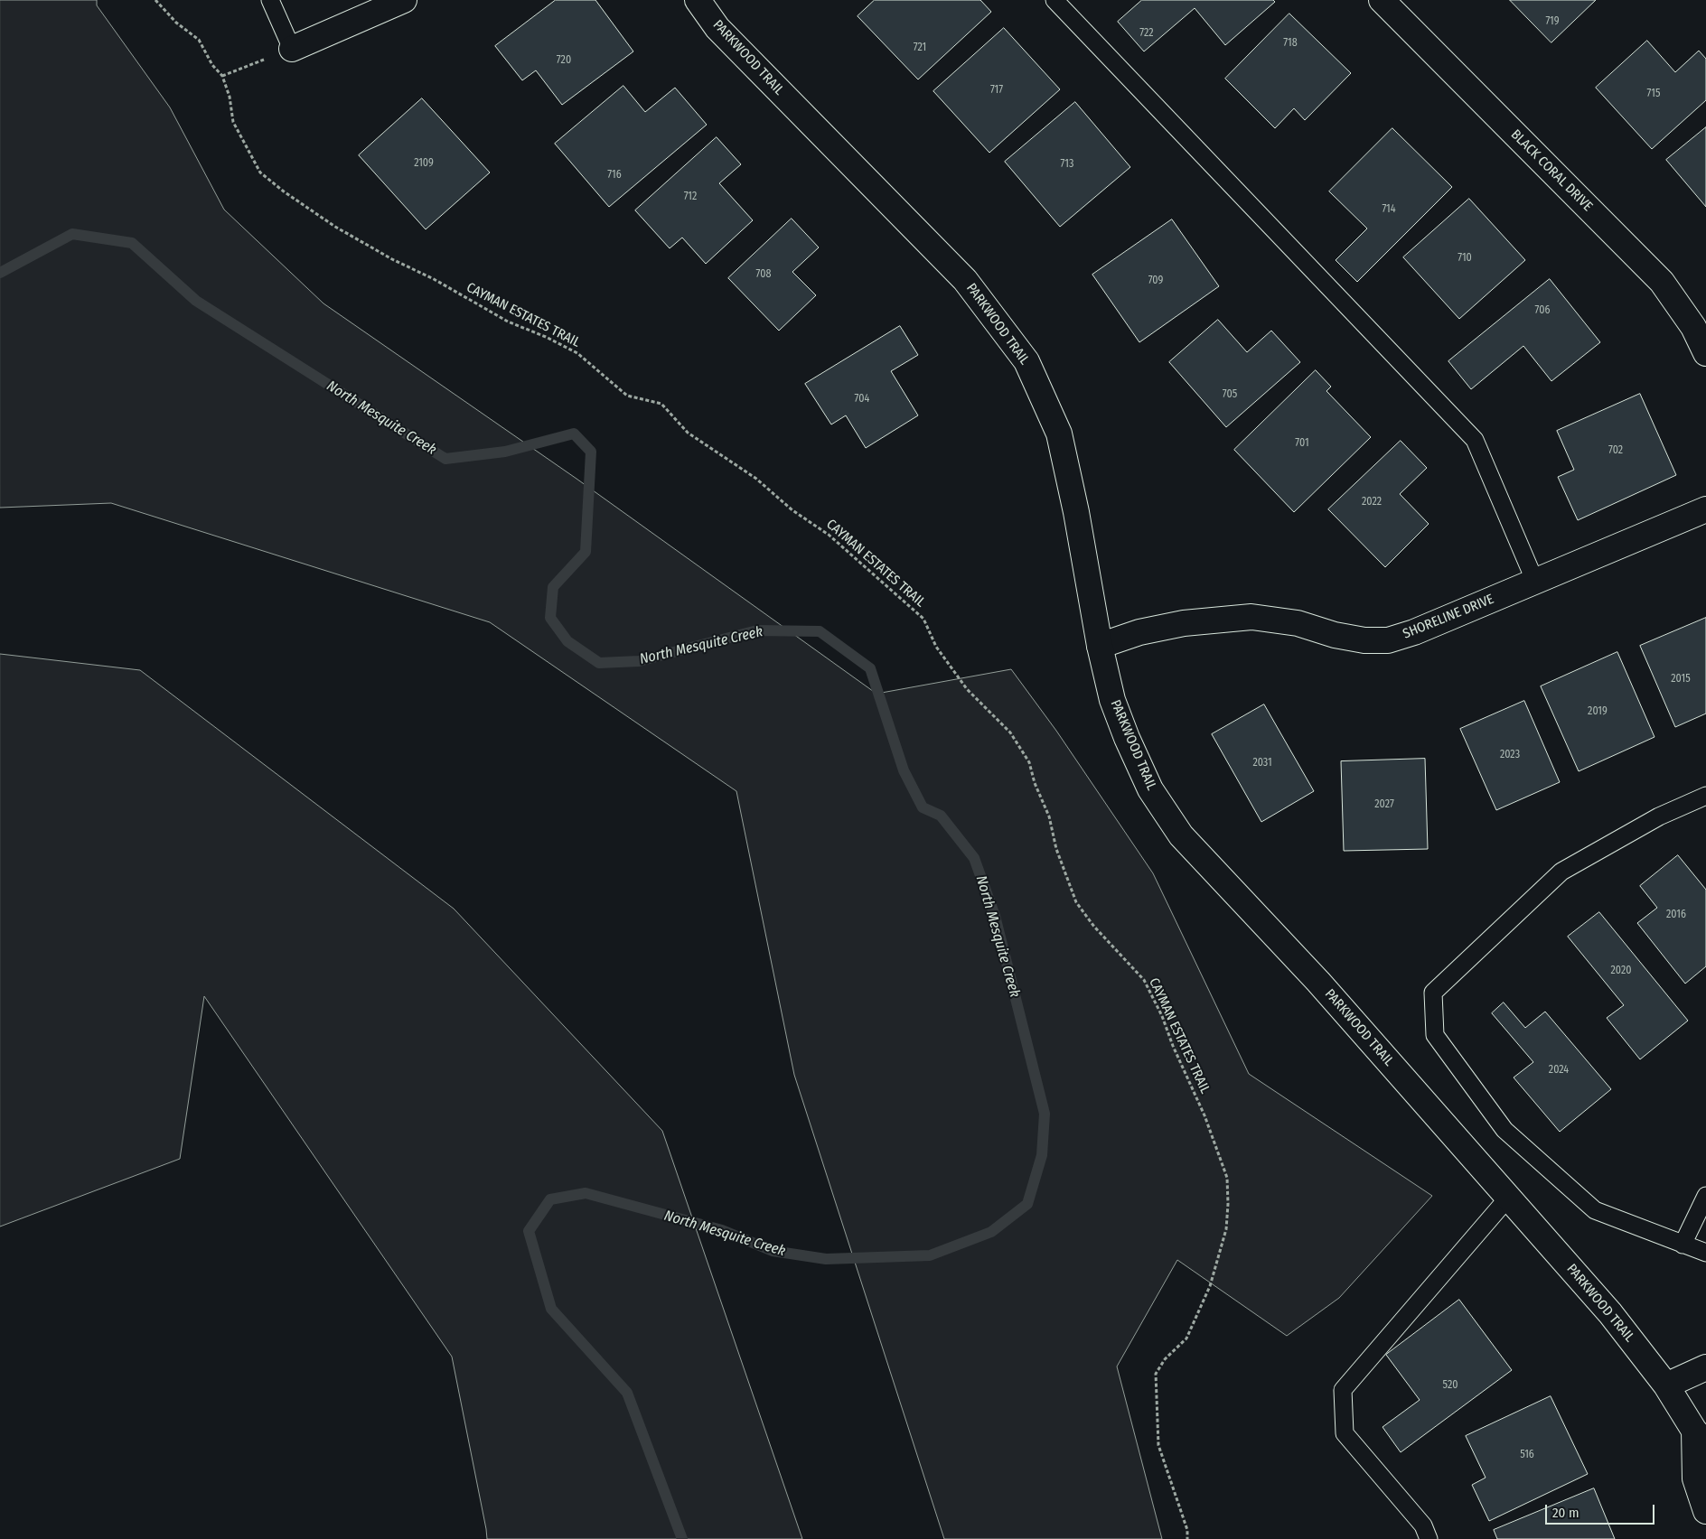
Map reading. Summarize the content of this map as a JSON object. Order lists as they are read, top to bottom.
{
  "streets": {
    "street": ["PARKWOOD TRAIL", "BLACK CORAL DRIVE", "SHORELINE DRIVE"],
    "path": ["CAYMAN ESTATES TRAIL"]
  },
  "crossings": [
    ["PARKWOOD TRAIL", "SHORELINE DRIVE"]
  ],
  "water": ["North Mesquite Creek"],
  "house_numbers": [
    "719",
    "722",
    "718",
    "721",
    "720",
    "717",
    "715",
    "2109",
    "713",
    "716",
    "712",
    "714",
    "710",
    "708",
    "709",
    "706",
    "705",
    "704",
    "701",
    "702",
    "2022",
    "2015",
    "2019",
    "2023",
    "2031",
    "2027",
    "2016",
    "2020",
    "2024",
    "520",
    "516"
  ],
  "scale_bar": "20 m"
}
